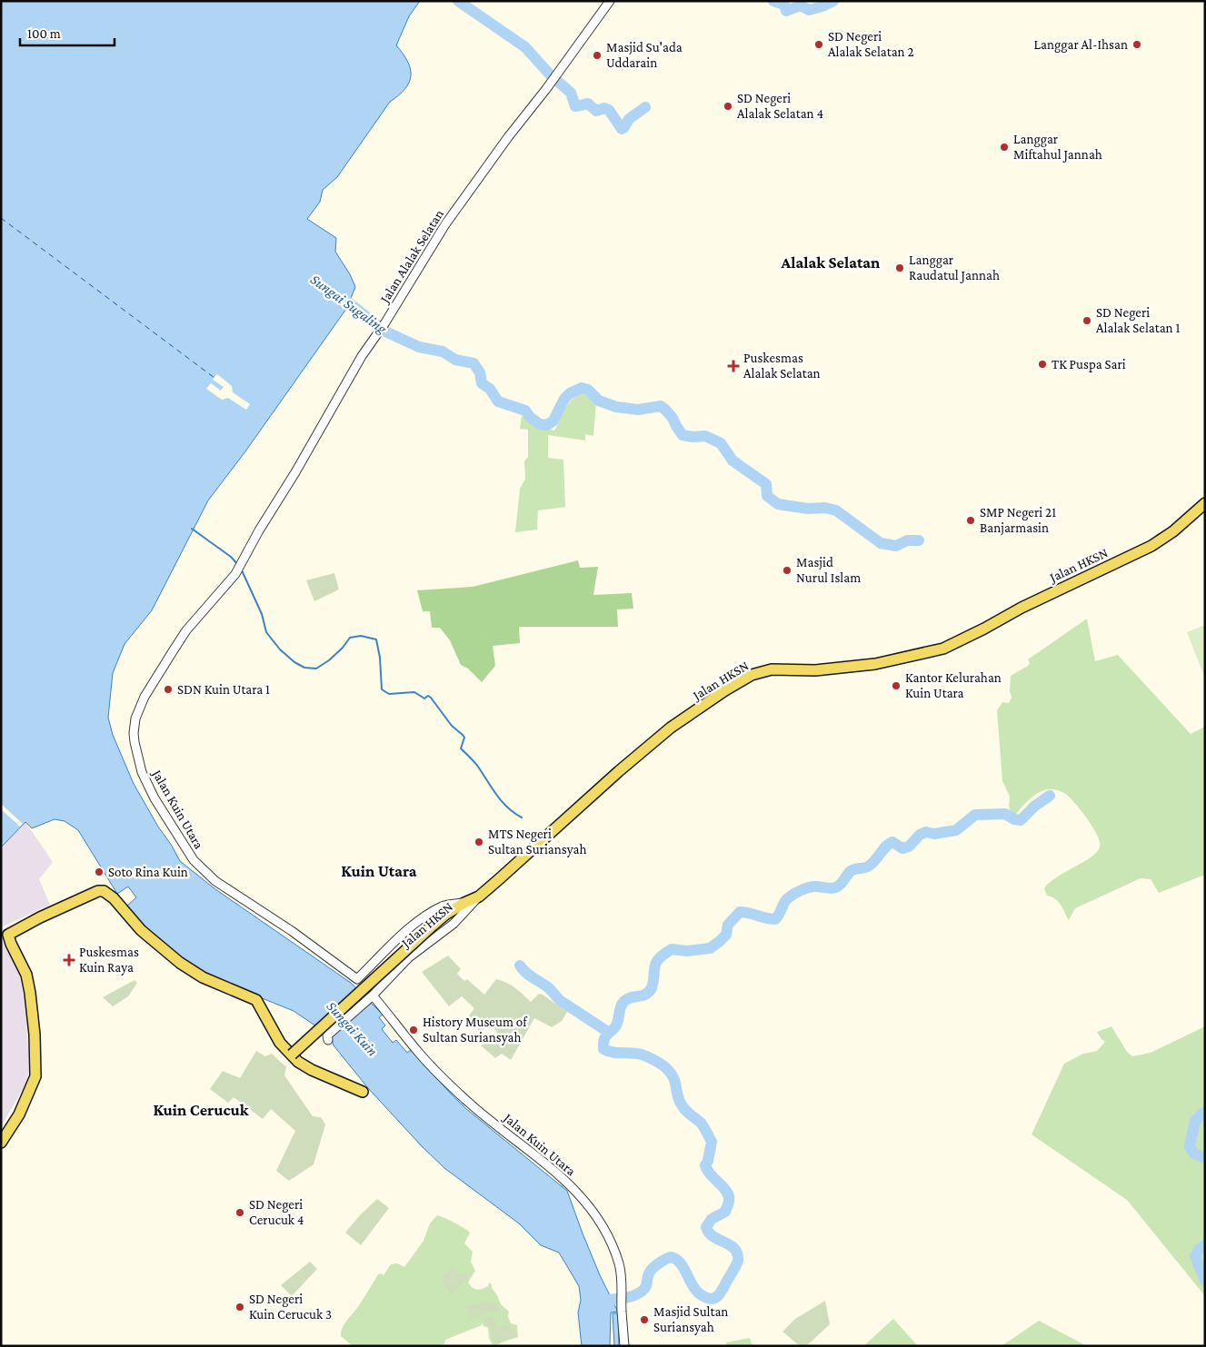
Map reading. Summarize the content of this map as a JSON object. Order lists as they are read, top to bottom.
{
  "streets": {
    "main road": ["Jalan HKSN"],
    "street": ["Jalan Alalak Selatan", "Jalan Kuin Utara"]
  },
  "crossings": [
    ["Jalan Alalak Selatan", "Jalan Kuin Utara"],
    ["Jalan HKSN", "Jalan Kuin Utara"]
  ],
  "districts": ["Alalak Selatan", "Kuin Utara", "Kuin Cerucuk"],
  "water": ["Sungai Sugaling", "Sungai Kuin"],
  "places": {
    "other": [
      "SD Negeri Alalak Selatan 2",
      "Langgar Al-Ihsan",
      "Masjid Su'ada Uddarain",
      "SD Negeri Alalak Selatan 4",
      "Langgar Miftahul Jannah",
      "Langgar Raudatul Jannah",
      "SD Negeri Alalak Selatan 1",
      "TK Puspa Sari",
      "SMP Negeri 21 Banjarmasin",
      "Masjid Nurul Islam",
      "Kantor Kelurahan Kuin Utara",
      "SDN Kuin Utara 1",
      "MTS Negeri Sultan Suriansyah",
      "Soto Rina Kuin",
      "History Museum of Sultan Suriansyah",
      "SD Negeri Cerucuk 4",
      "SD Negeri Kuin Cerucuk 3",
      "Masjid Sultan Suriansyah"
    ],
    "health": ["Puskesmas Alalak Selatan", "Puskesmas Kuin Raya"]
  },
  "scale_bar": "100 m"
}
